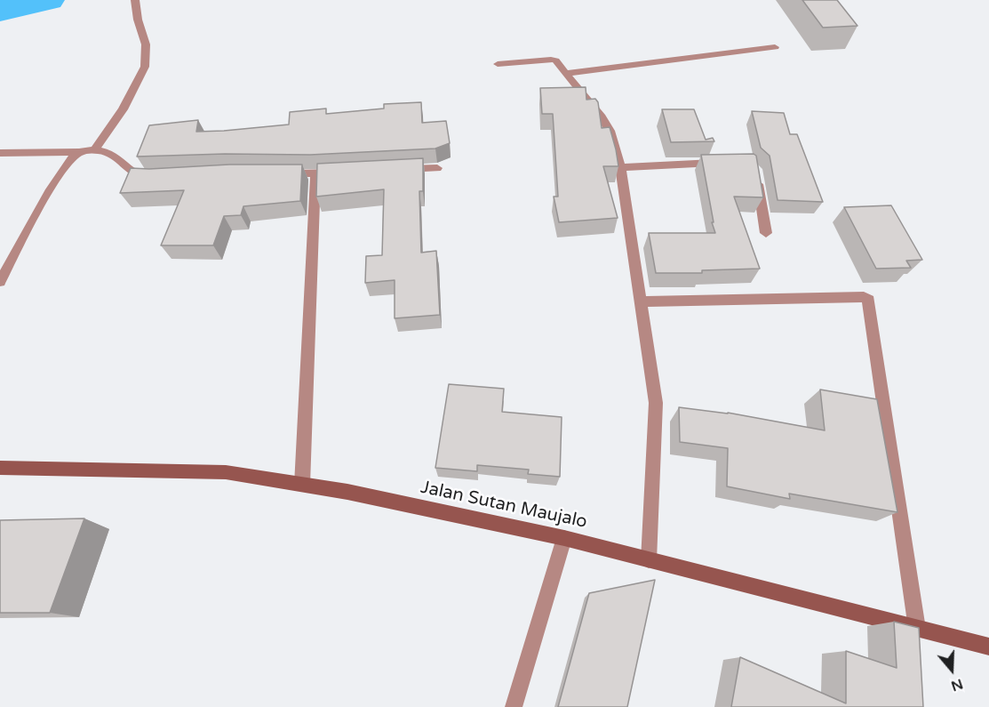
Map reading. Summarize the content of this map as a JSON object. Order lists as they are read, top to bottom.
{
  "streets": {
    "main road": ["Jalan Sutan Maujalo"]
  },
  "north": "bottom"
}
